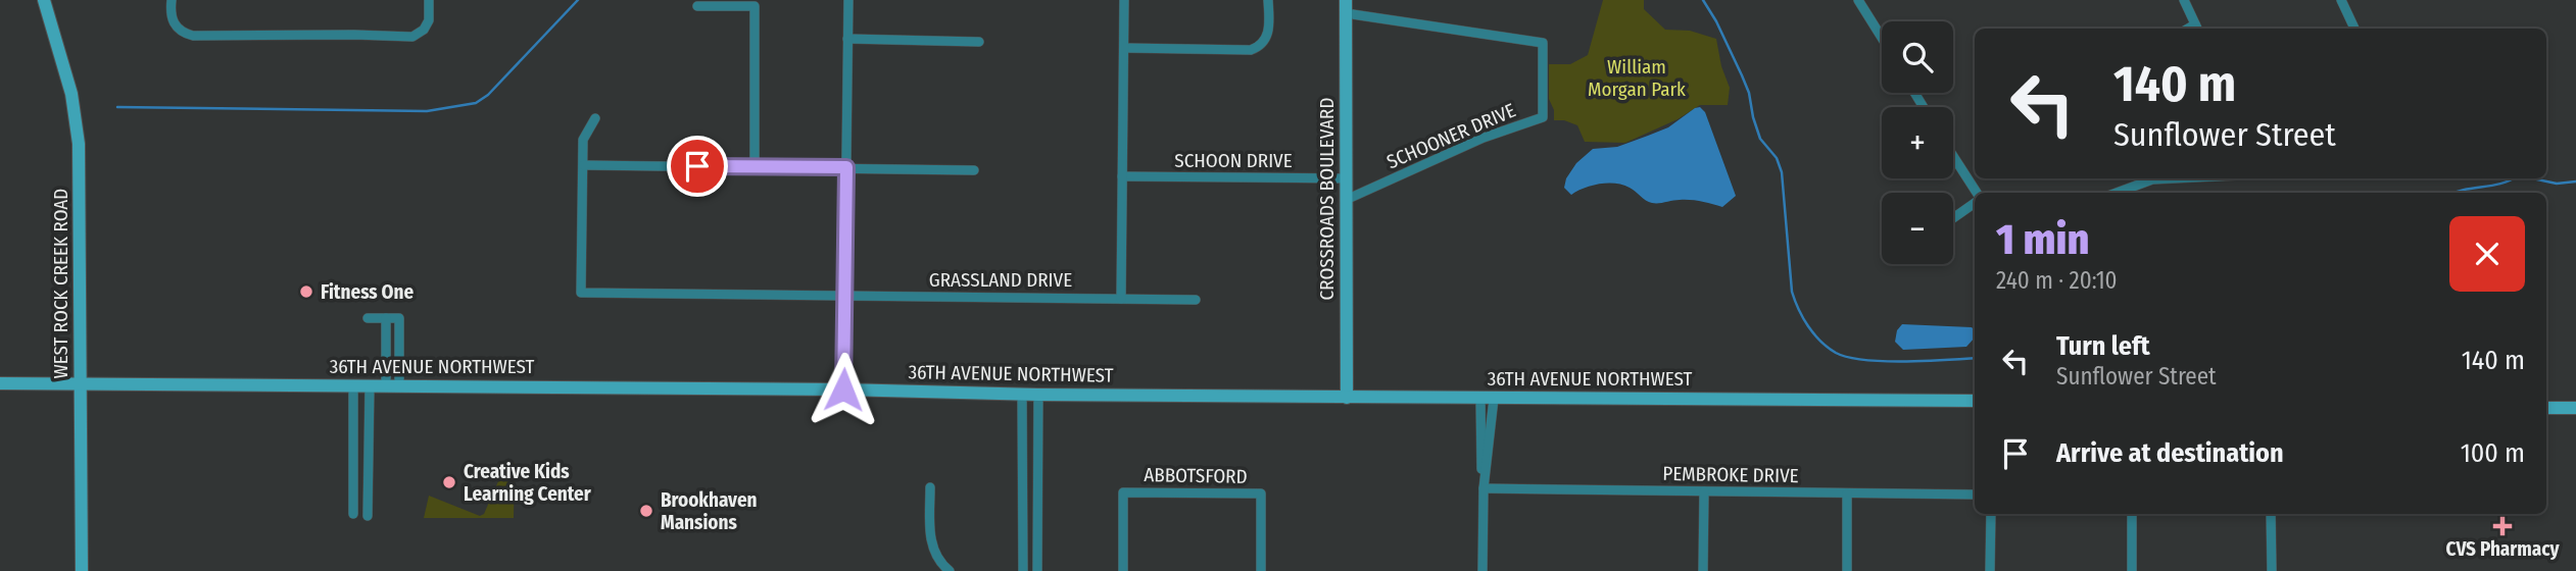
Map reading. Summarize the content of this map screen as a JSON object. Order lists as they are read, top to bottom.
{
  "streets": {
    "main road": ["CROSSROADS BOULEVARD", "WEST ROCK CREEK ROAD", "36TH AVENUE NORTHWEST"],
    "street": [
      "SCHOONER DRIVE",
      "SCHOON DRIVE",
      "GRASSLAND DRIVE",
      "PEMBROKE DRIVE",
      "ABBOTSFORD"
    ]
  },
  "crossings": [
    ["SCHOONER DRIVE", "CROSSROADS BOULEVARD"],
    ["SCHOON DRIVE", "CROSSROADS BOULEVARD"],
    ["CROSSROADS BOULEVARD", "36TH AVENUE NORTHWEST"],
    ["WEST ROCK CREEK ROAD", "36TH AVENUE NORTHWEST"]
  ],
  "parks": ["William Morgan Park"],
  "places": {
    "other": ["Fitness One", "Creative Kids Learning Center", "Brookhaven Mansions"],
    "health": ["CVS Pharmacy"]
  },
  "page": {
    "map_buttons": ["+", "−"],
    "turn": ["140 m", "Sunflower Street"],
    "heading": ["1 min", "240 m · 20:10"],
    "list": [
      {
        "name": "Turn left",
        "note": "Sunflower Street",
        "value": "140 m"
      },
      {
        "name": "Arrive at destination",
        "value": "100 m"
      }
    ]
  }
}
